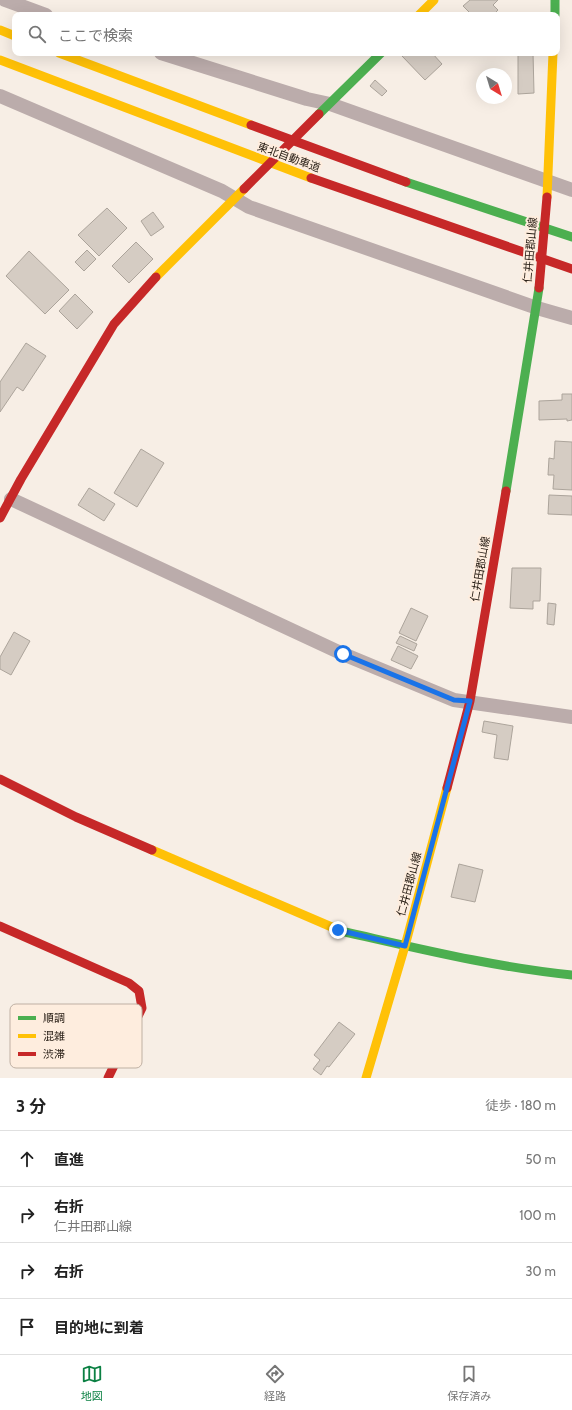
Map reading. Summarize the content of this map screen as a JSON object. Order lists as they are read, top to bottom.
{
  "streets": {
    "main road": ["東北自動車道", "仁井田郡山線"]
  },
  "legend": ["順調", "混雑", "渋滞"],
  "north": "bottom right",
  "page": {
    "search": "ここで検索",
    "heading": ["3 分", "徒歩 · 180 m"],
    "list": [
      ["直進", "50 m"],
      ["右折", "仁井田郡山線", "100 m"],
      ["右折", "30 m"],
      "目的地に到着"
    ],
    "nav": ["地図", "経路", "保存済み"]
  }
}
